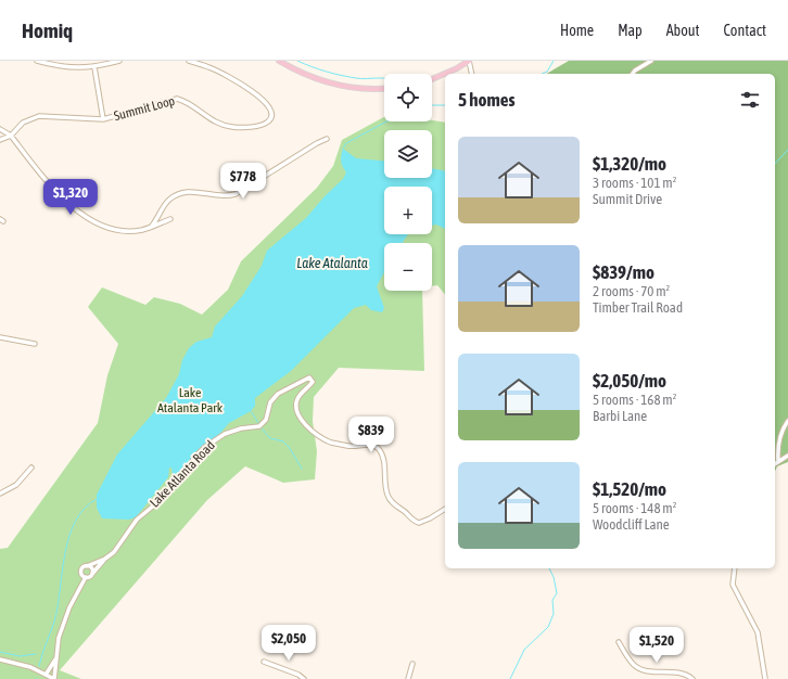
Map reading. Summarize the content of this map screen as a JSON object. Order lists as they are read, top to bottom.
{
  "streets": {
    "street": ["Summit Loop", "Lake Atlanta Road"]
  },
  "water": ["Lake Atalanta"],
  "parks": ["Lake Atalanta Park"],
  "page": {
    "header": "Homiq",
    "nav": [
      "Home",
      "Map",
      "About",
      "Contact"
    ],
    "map_buttons": ["+", "−"],
    "heading": "5 homes",
    "list": [
      {
        "name": "$1,320/mo",
        "note": "3 rooms · 101 m² · Summit Drive"
      },
      {
        "name": "$839/mo",
        "note": "2 rooms · 70 m² · Timber Trail Road"
      },
      {
        "name": "$2,050/mo",
        "note": "5 rooms · 168 m² · Barbi Lane"
      },
      {
        "name": "$1,520/mo",
        "note": "5 rooms · 148 m² · Woodcliff Lane"
      }
    ],
    "price": [
      "$778",
      "$1,320",
      "$839",
      "$2,050",
      "$1,520"
    ]
  }
}
